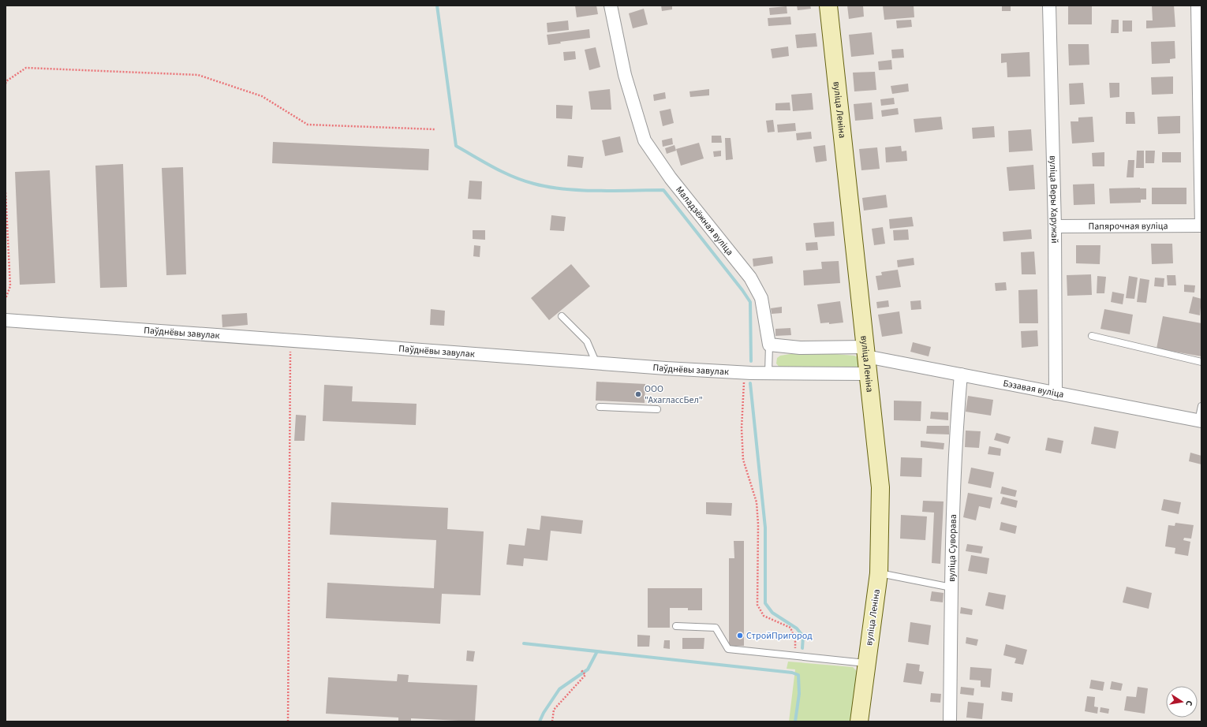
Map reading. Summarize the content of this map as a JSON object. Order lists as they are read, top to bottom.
{
  "streets": {
    "street": [
      "вуліца Леніна",
      "вуліца Веры Харужай",
      "Маладзёжная вуліца",
      "Папярочная вуліца",
      "Паўднёвы завулак",
      "Бэзавая вуліца",
      "вуліца Суворава"
    ]
  },
  "crossings": [
    ["вуліца Леніна", "Паўднёвы завулак"],
    ["вуліца Леніна", "Бэзавая вуліца"],
    ["вуліца Веры Харужай", "Папярочная вуліца"],
    ["вуліца Веры Харужай", "Бэзавая вуліца"],
    ["Бэзавая вуліца", "вуліца Суворава"]
  ],
  "places": ["ООО \"АхаглассБел\"", "СтройПригород"],
  "north": "right"
}
